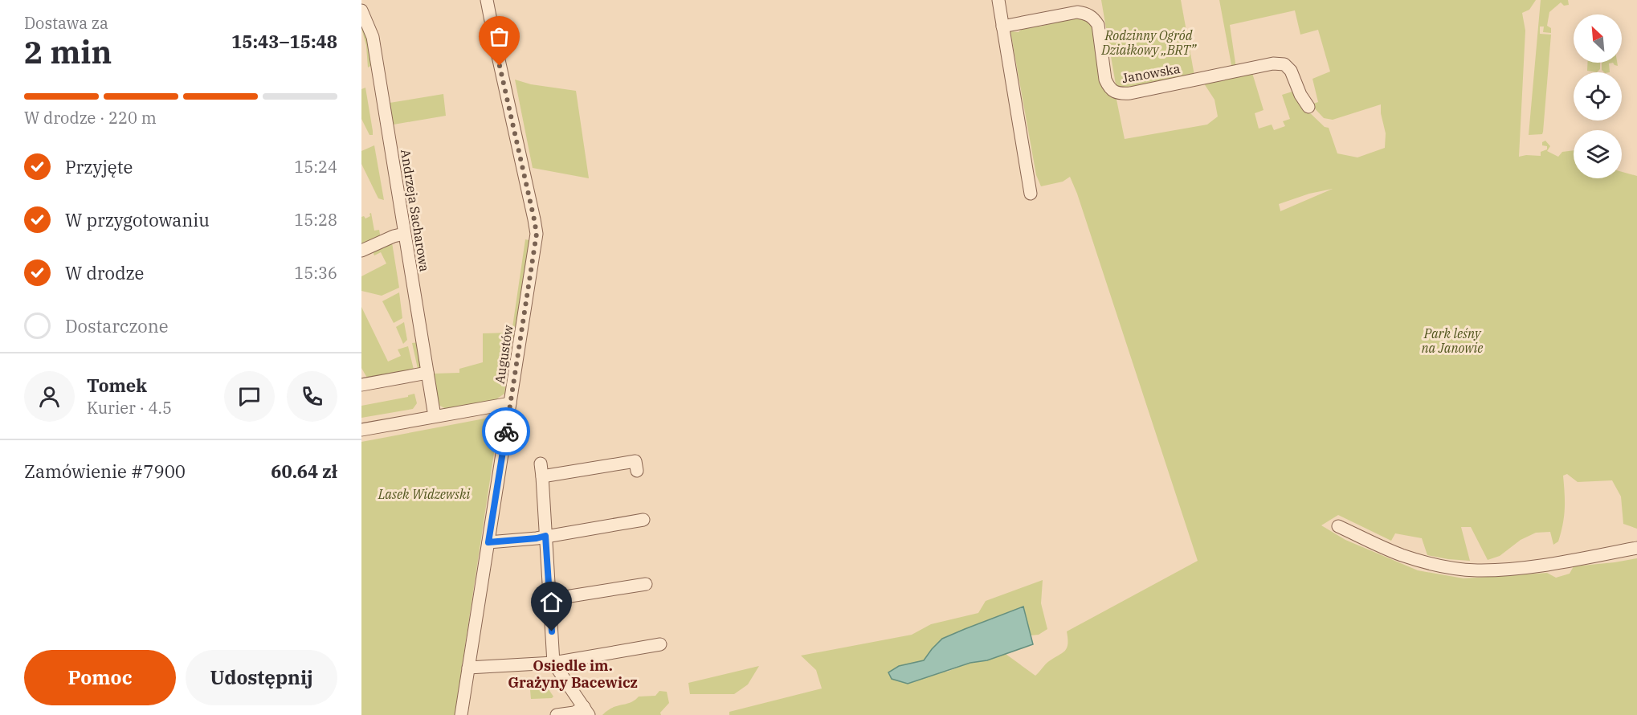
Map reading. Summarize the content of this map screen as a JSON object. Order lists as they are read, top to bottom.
{
  "streets": {
    "street": ["Janowska", "Andrzeja Sacharowa", "Augustów"]
  },
  "districts": ["Osiedle im. Grażyny Bacewicz"],
  "parks": ["Rodzinny Ogród Działkowy „BRT”", "Park leśny na Janowie", "Lasek Widzewski"],
  "north": "top left",
  "page": {
    "heading": ["2 min", "Dostawa za", "15:43–15:48"],
    "panel": [
      "Tomek",
      "Kurier · 4.5",
      "Zamówienie #7900",
      "60.64 zł"
    ],
    "bar": "W drodze · 220 m",
    "list": [
      ["Przyjęte", "15:24"],
      ["W przygotowaniu", "15:28"],
      ["W drodze", "15:36"],
      "Dostarczone"
    ],
    "buttons": ["Pomoc", "Udostępnij"]
  }
}
